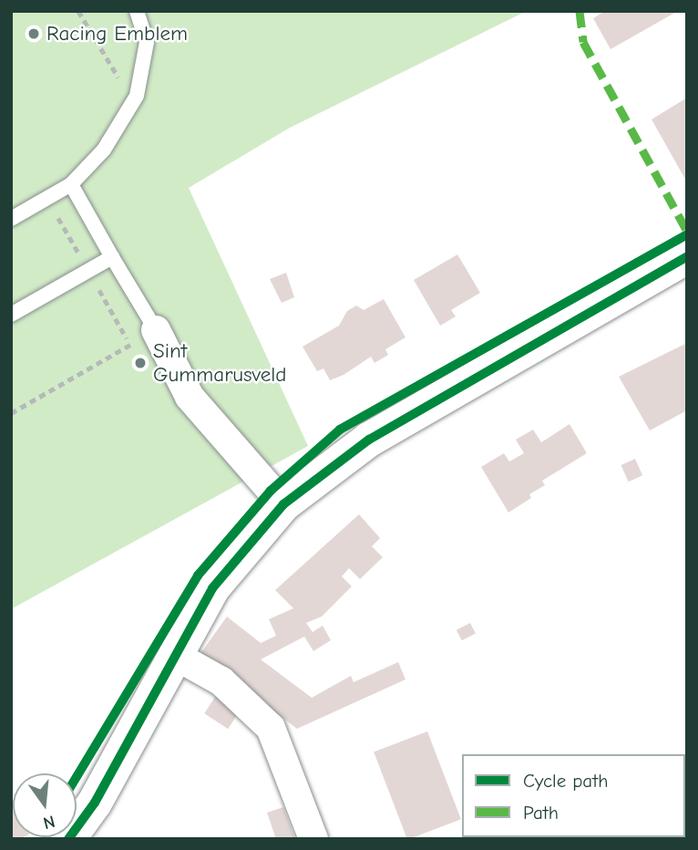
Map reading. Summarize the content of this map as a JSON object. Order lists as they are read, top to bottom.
{
  "places": ["Racing Emblem", "Sint Gummarusveld"],
  "legend": ["Cycle path", "Path"],
  "north": "bottom"
}
